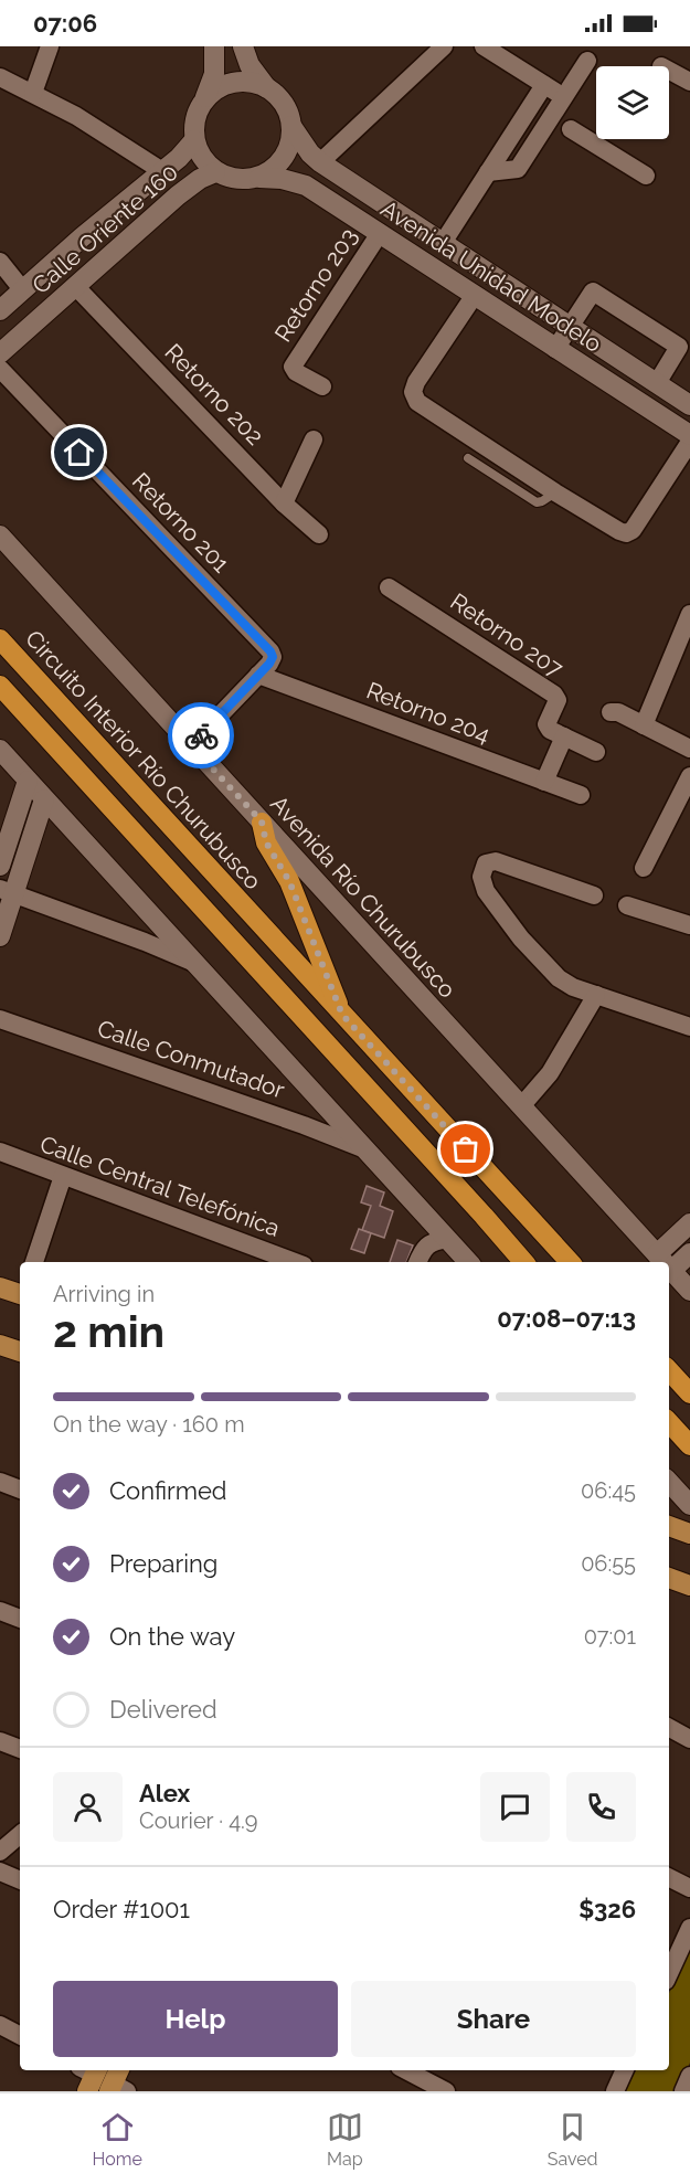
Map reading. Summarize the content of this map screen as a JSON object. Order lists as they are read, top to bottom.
{
  "streets": {
    "highway": ["Circuito Interior Río Churubusco"],
    "street": [
      "Calle Oriente 160",
      "Avenida Unidad Modelo",
      "Retorno 203",
      "Retorno 202",
      "Retorno 201",
      "Retorno 207",
      "Retorno 204",
      "Avenida Río Churubusco",
      "Calle Conmutador",
      "Calle Central Telefónica"
    ]
  },
  "crossings": [
    ["Calle Oriente 160", "Avenida Unidad Modelo"],
    ["Calle Oriente 160", "Retorno 202"],
    ["Avenida Unidad Modelo", "Retorno 203"],
    ["Retorno 201", "Retorno 204"]
  ],
  "page": {
    "status": "07:06",
    "heading": ["2 min", "Arriving in", "07:08–07:13"],
    "panel": [
      "Alex",
      "Courier · 4.9",
      "Order #1001",
      "$326"
    ],
    "bar": "On the way · 160 m",
    "list": [
      ["Confirmed", "06:45"],
      ["Preparing", "06:55"],
      ["On the way", "07:01"],
      "Delivered"
    ],
    "buttons": ["Help", "Share"],
    "tabs": ["Home", "Map", "Saved"]
  }
}
